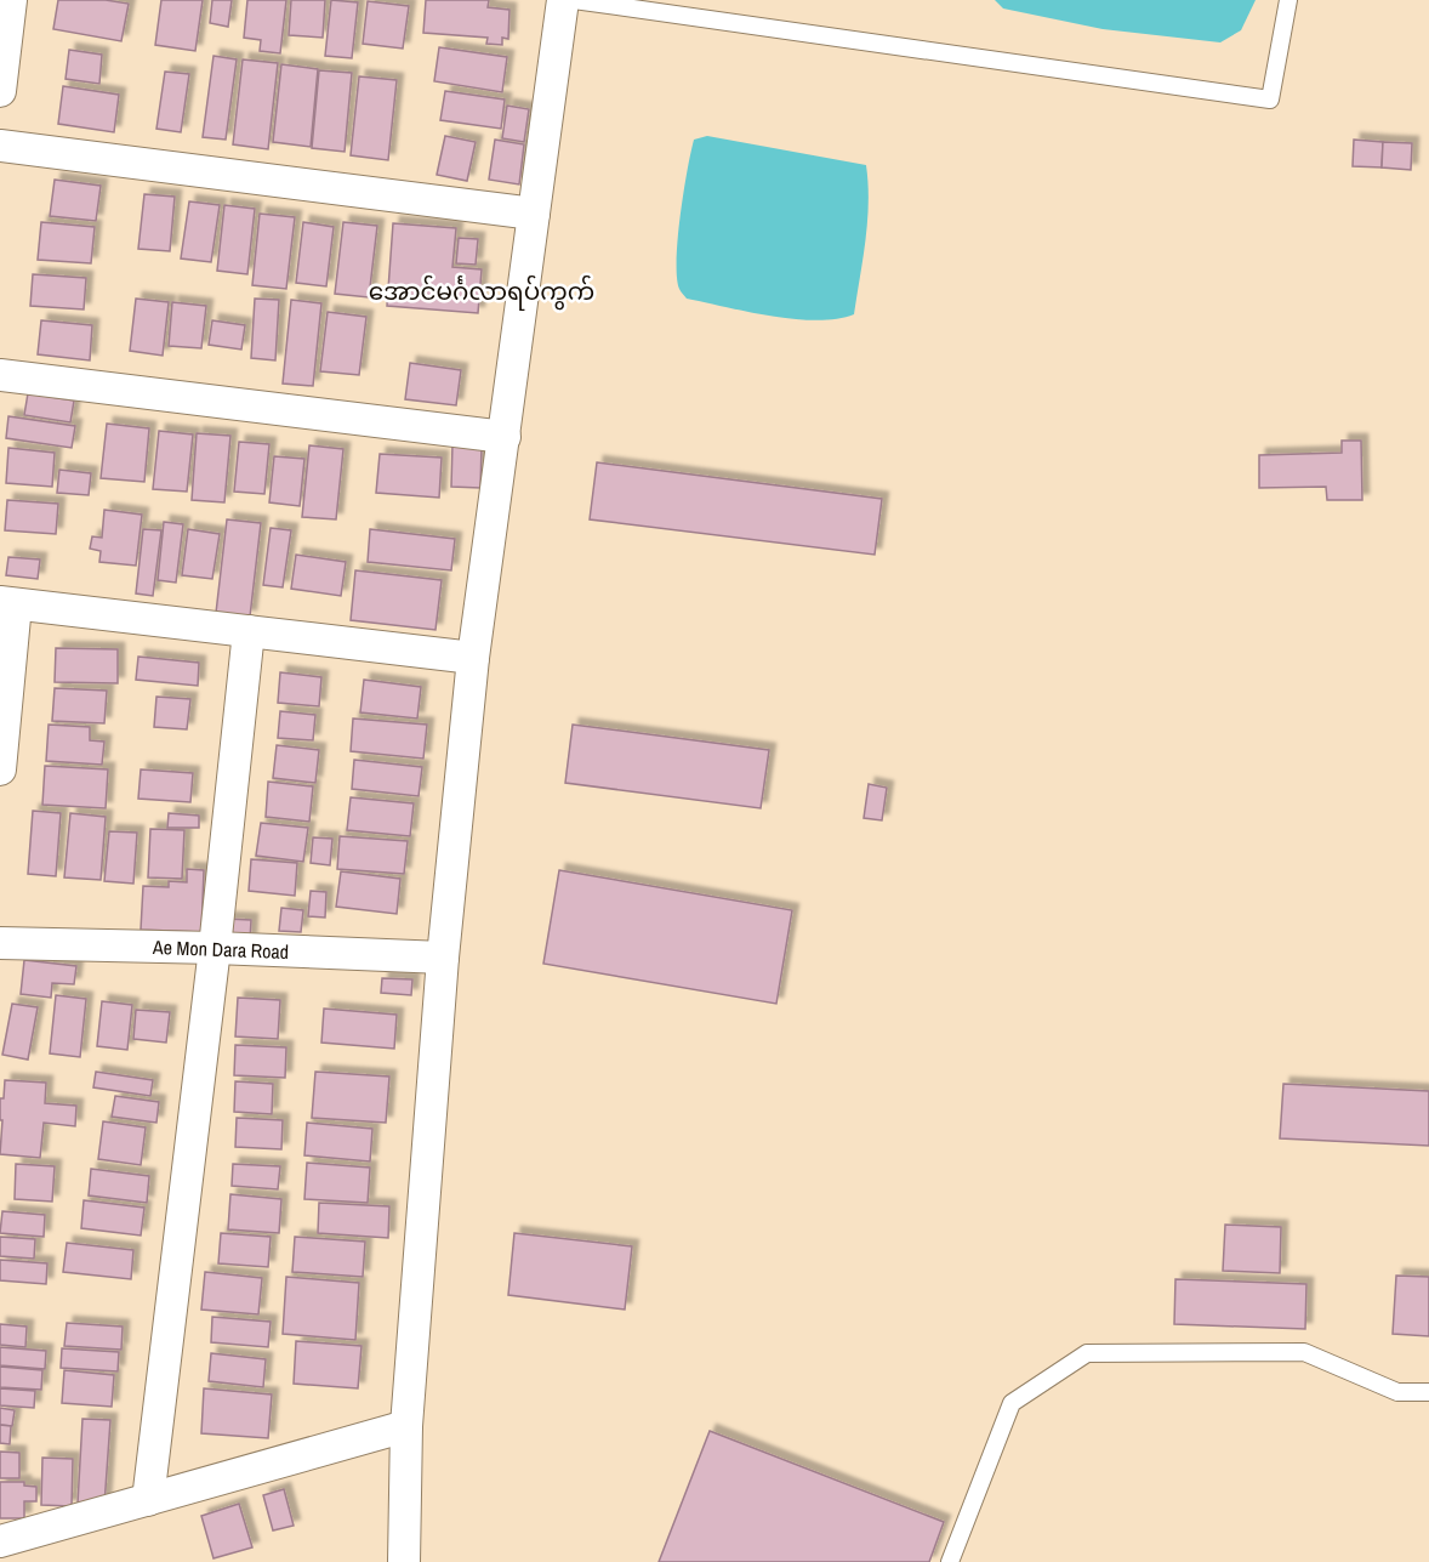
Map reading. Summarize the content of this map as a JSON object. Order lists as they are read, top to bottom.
{
  "streets": {
    "street": ["Ae Mon Dara Road"]
  },
  "districts": ["အောင်မင်္ဂလာရပ်ကွက်"]
}
